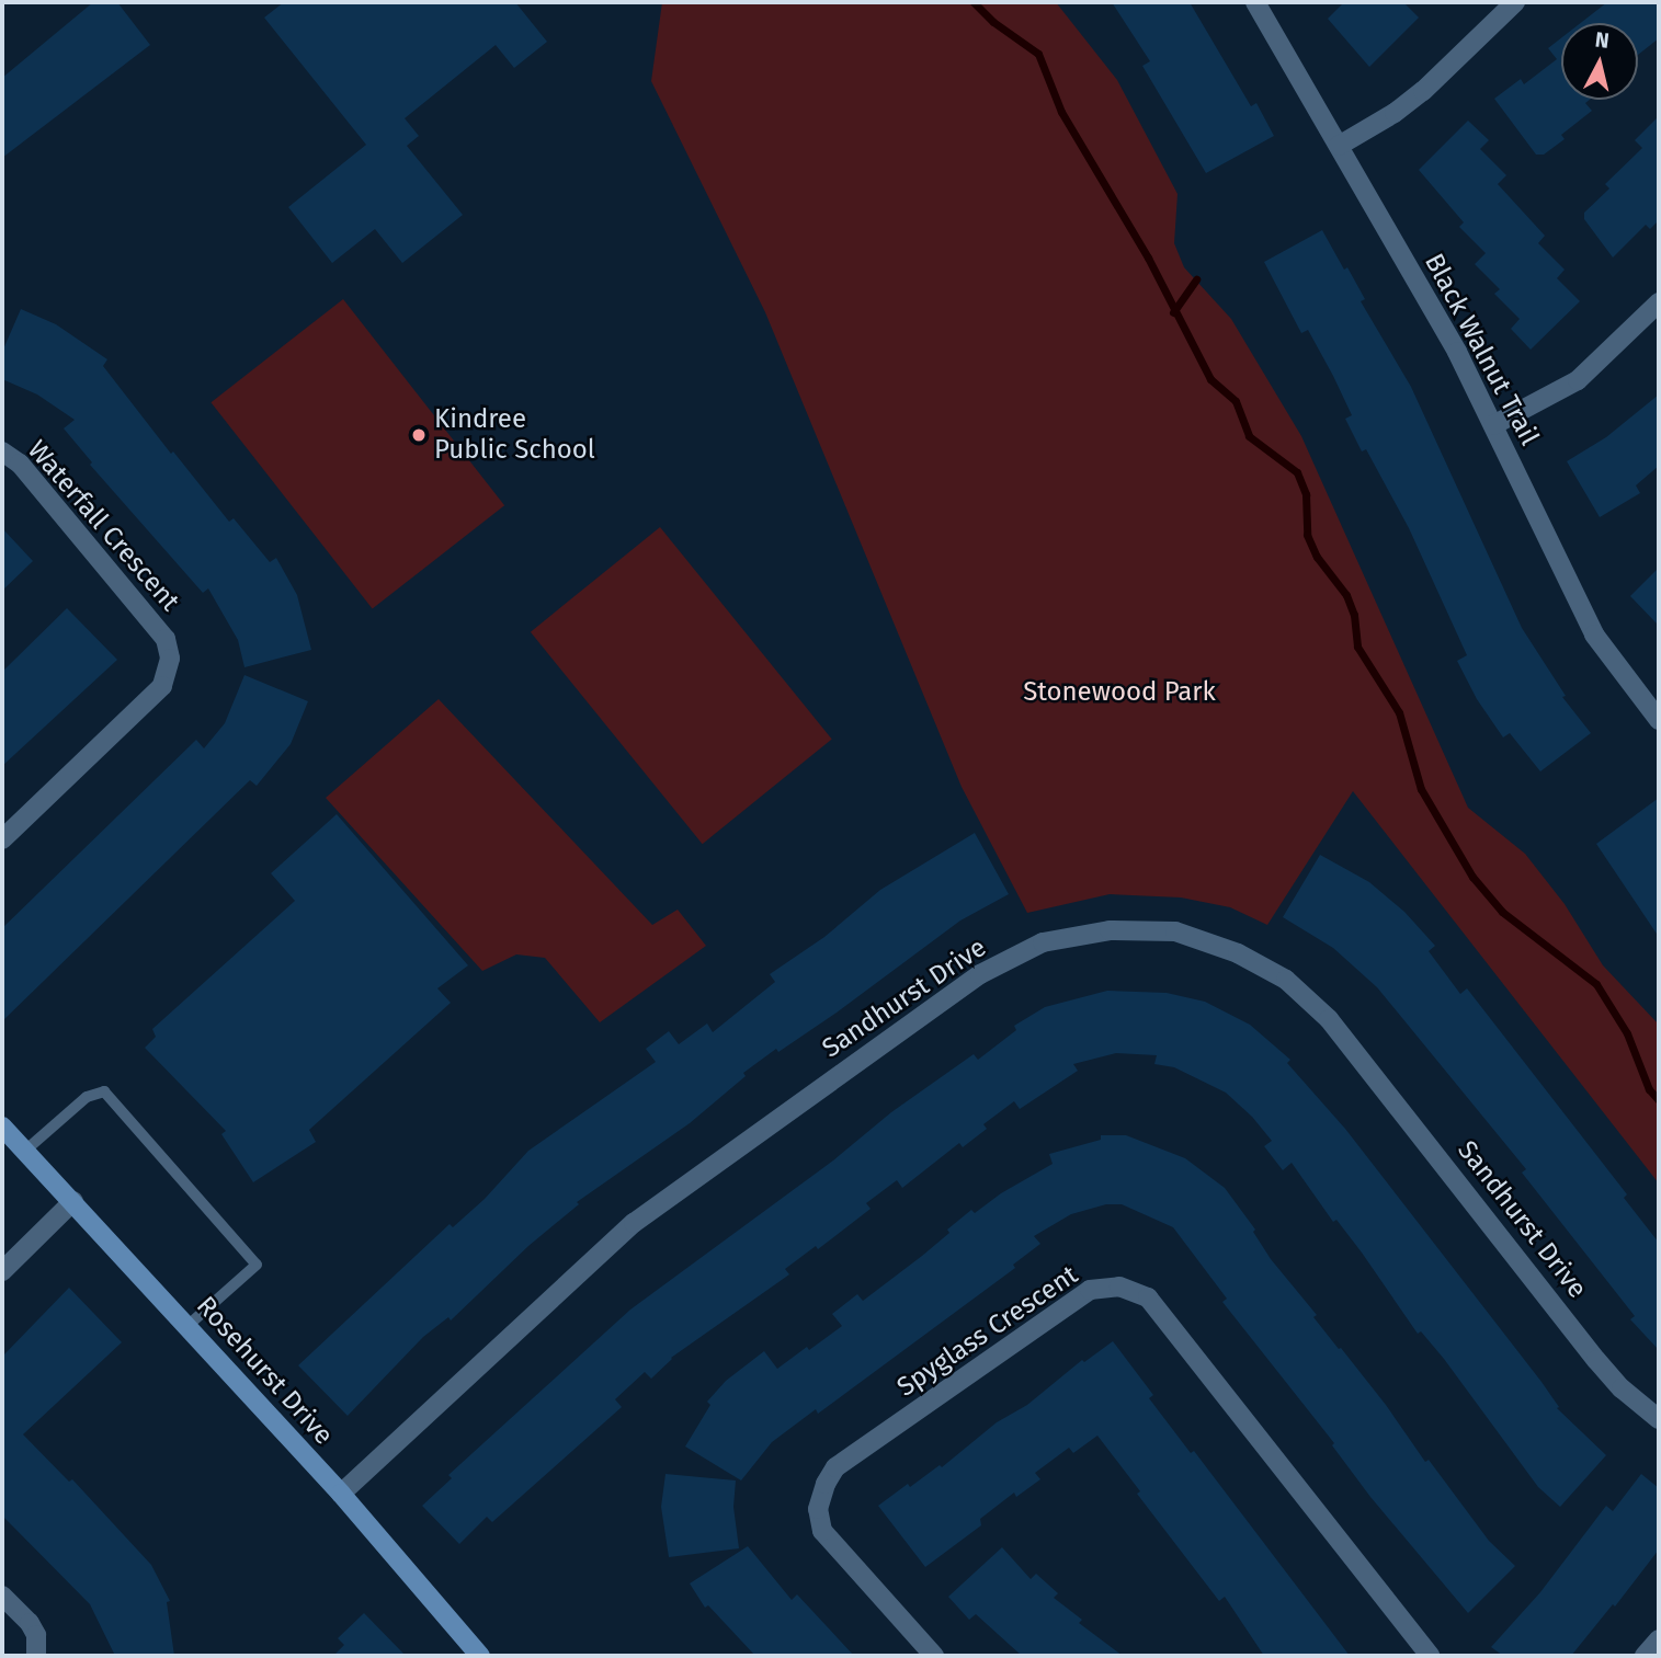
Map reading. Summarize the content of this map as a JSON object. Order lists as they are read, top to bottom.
{
  "streets": {
    "street": [
      "Black Walnut Trail",
      "Waterfall Crescent",
      "Sandhurst Drive",
      "Spyglass Crescent",
      "Rosehurst Drive"
    ]
  },
  "crossings": [
    ["Sandhurst Drive", "Rosehurst Drive"]
  ],
  "parks": ["Stonewood Park"],
  "places": ["Kindree Public School"],
  "north": "top"
}
